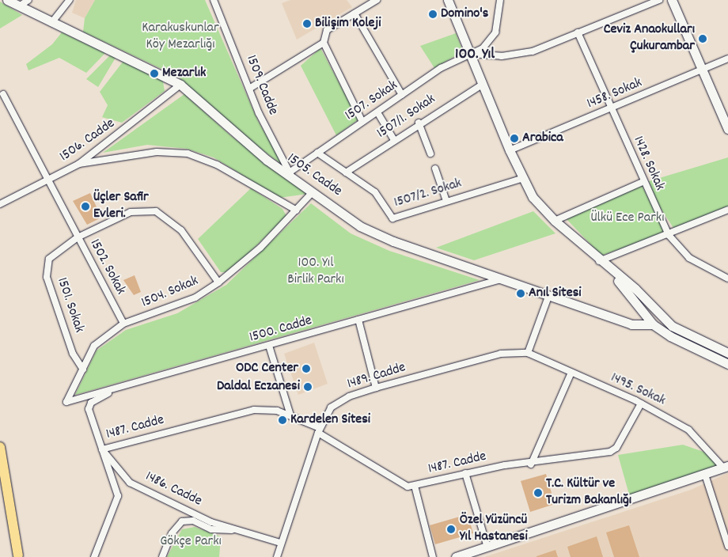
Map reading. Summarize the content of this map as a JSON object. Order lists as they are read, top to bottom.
{
  "streets": {
    "main road": ["1505. Cadde"],
    "street": [
      "1509. Cadde",
      "1458. Sokak",
      "1507. Sokak",
      "1507/1. Sokak",
      "1506. Cadde",
      "1428. Sokak",
      "1507/2. Sokak",
      "1502. Sokak",
      "1504. Sokak",
      "1501. Sokak",
      "1500. Cadde",
      "1489. Cadde",
      "1495. Sokak",
      "1487. Cadde",
      "1486. Cadde"
    ]
  },
  "crossings": [
    ["1509. Cadde", "1507. Sokak"],
    ["1509. Cadde", "1505. Cadde"],
    ["1458. Sokak", "1428. Sokak"],
    ["1507. Sokak", "1505. Cadde"],
    ["1507. Sokak", "1507/2. Sokak"],
    ["1507/1. Sokak", "1507/2. Sokak"],
    ["1506. Cadde", "1505. Cadde"],
    ["1506. Cadde", "1502. Sokak"],
    ["1505. Cadde", "1504. Sokak"],
    ["1505. Cadde", "1500. Cadde"],
    ["1502. Sokak", "1504. Sokak"],
    ["1502. Sokak", "1501. Sokak"],
    ["1504. Sokak", "1501. Sokak"],
    ["1504. Sokak", "1500. Cadde"],
    ["1500. Cadde", "1486. Cadde"],
    ["1489. Cadde", "1495. Sokak"],
    ["1489. Cadde", "1487. Cadde"],
    ["1489. Cadde", "1486. Cadde"],
    ["1495. Sokak", "1487. Cadde"],
    ["1487. Cadde", "1486. Cadde"]
  ],
  "districts": ["100. Yıl"],
  "parks": [
    "Karakuskunlar Köy Mezarlığı",
    "Ülkü Ece Parkı",
    "100. Yıl Birlik Parkı",
    "Gökçe Parkı"
  ],
  "places": [
    "Domino's",
    "Bilişim Koleji",
    "Ceviz Anaokulları Çukurambar",
    "Mezarlık",
    "Arabica",
    "Üçler Safir Evleri.",
    "Anıl Sitesi",
    "ODC Center",
    "Daldal Eczanesi",
    "Kardelen Sitesi",
    "T.C. Kültür ve Turizm Bakanlığı",
    "Özel Yüzüncü Yıl Hastanesi"
  ]
}
